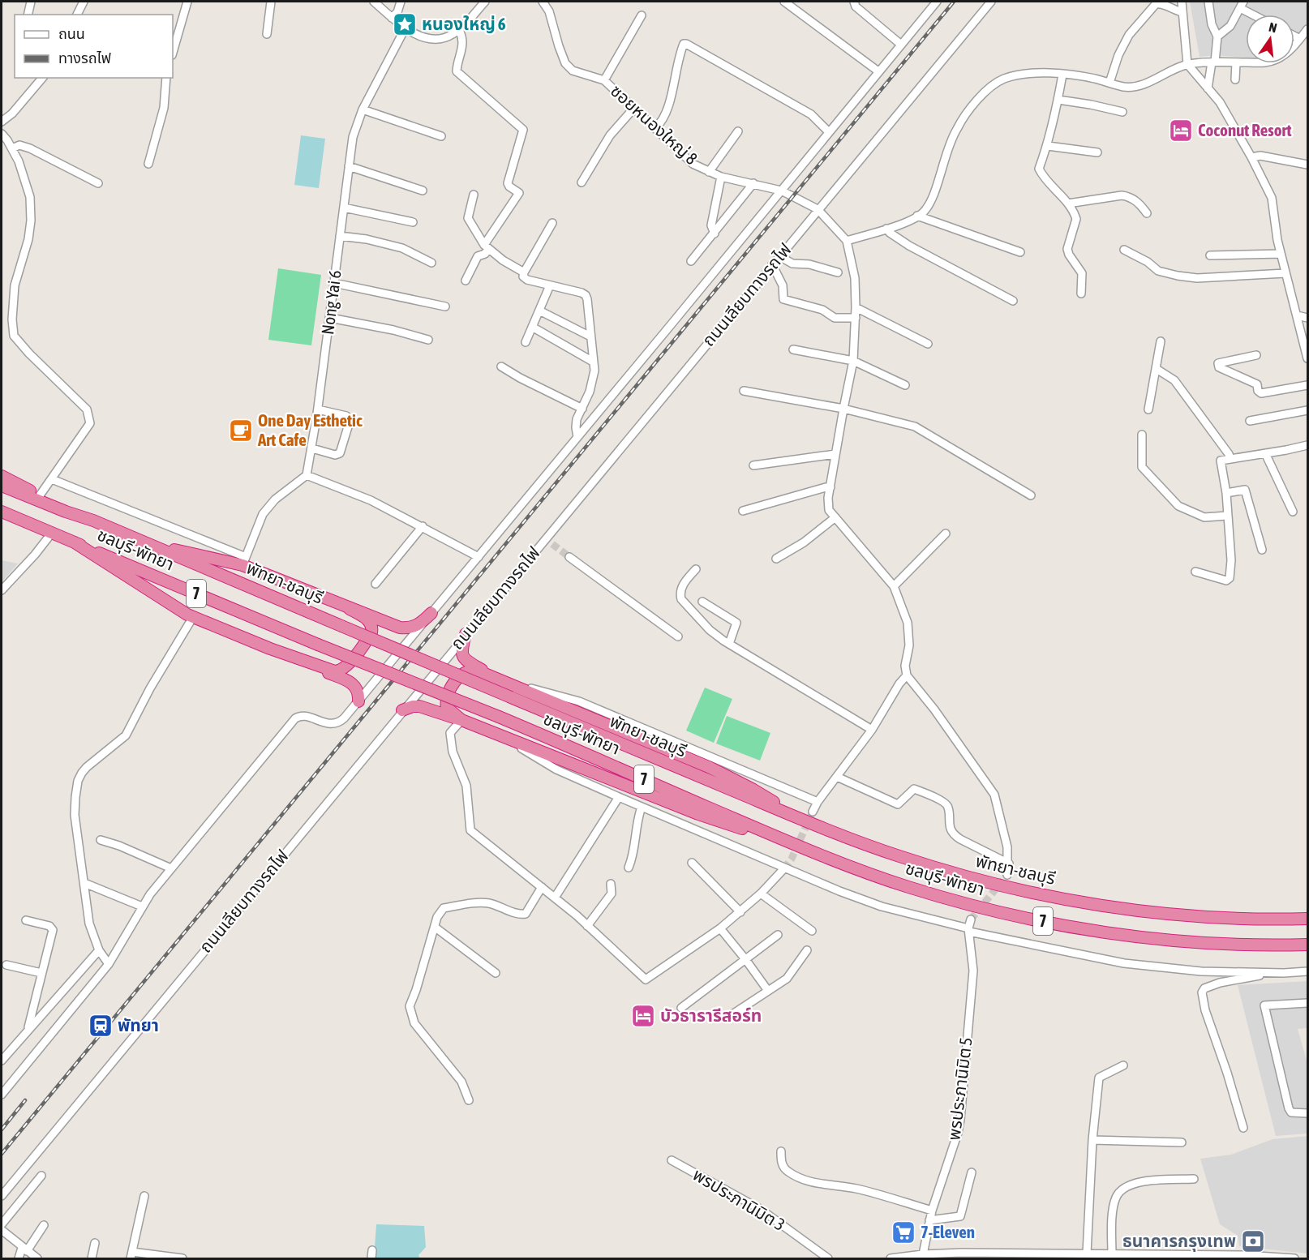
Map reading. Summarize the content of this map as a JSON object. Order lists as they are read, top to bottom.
{
  "streets": {
    "highway": ["ชลบุรี-พัทยา", "พัทยา-ชลบุรี", "7"],
    "street": [
      "ซอยหนองใหญ่ 8",
      "ถนนเลียบทางรถไฟ",
      "Nong Yai 6",
      "พรประภานิมิต 5",
      "พรประภานิมิต 3"
    ]
  },
  "crossings": [
    ["ซอยหนองใหญ่ 8", "ถนนเลียบทางรถไฟ"]
  ],
  "places": {
    "place": ["หนองใหญ่ 6"],
    "hotel": ["Coconut Resort", "บัวธารารีสอร์ท"],
    "cafe": ["One Day Esthetic Art Cafe"],
    "station": ["พัทยา"],
    "supermarket": ["7-Eleven"],
    "bank": ["ธนาคารกรุงเทพ"]
  },
  "legend": ["ถนน", "ทางรถไฟ"],
  "north": "top"
}
